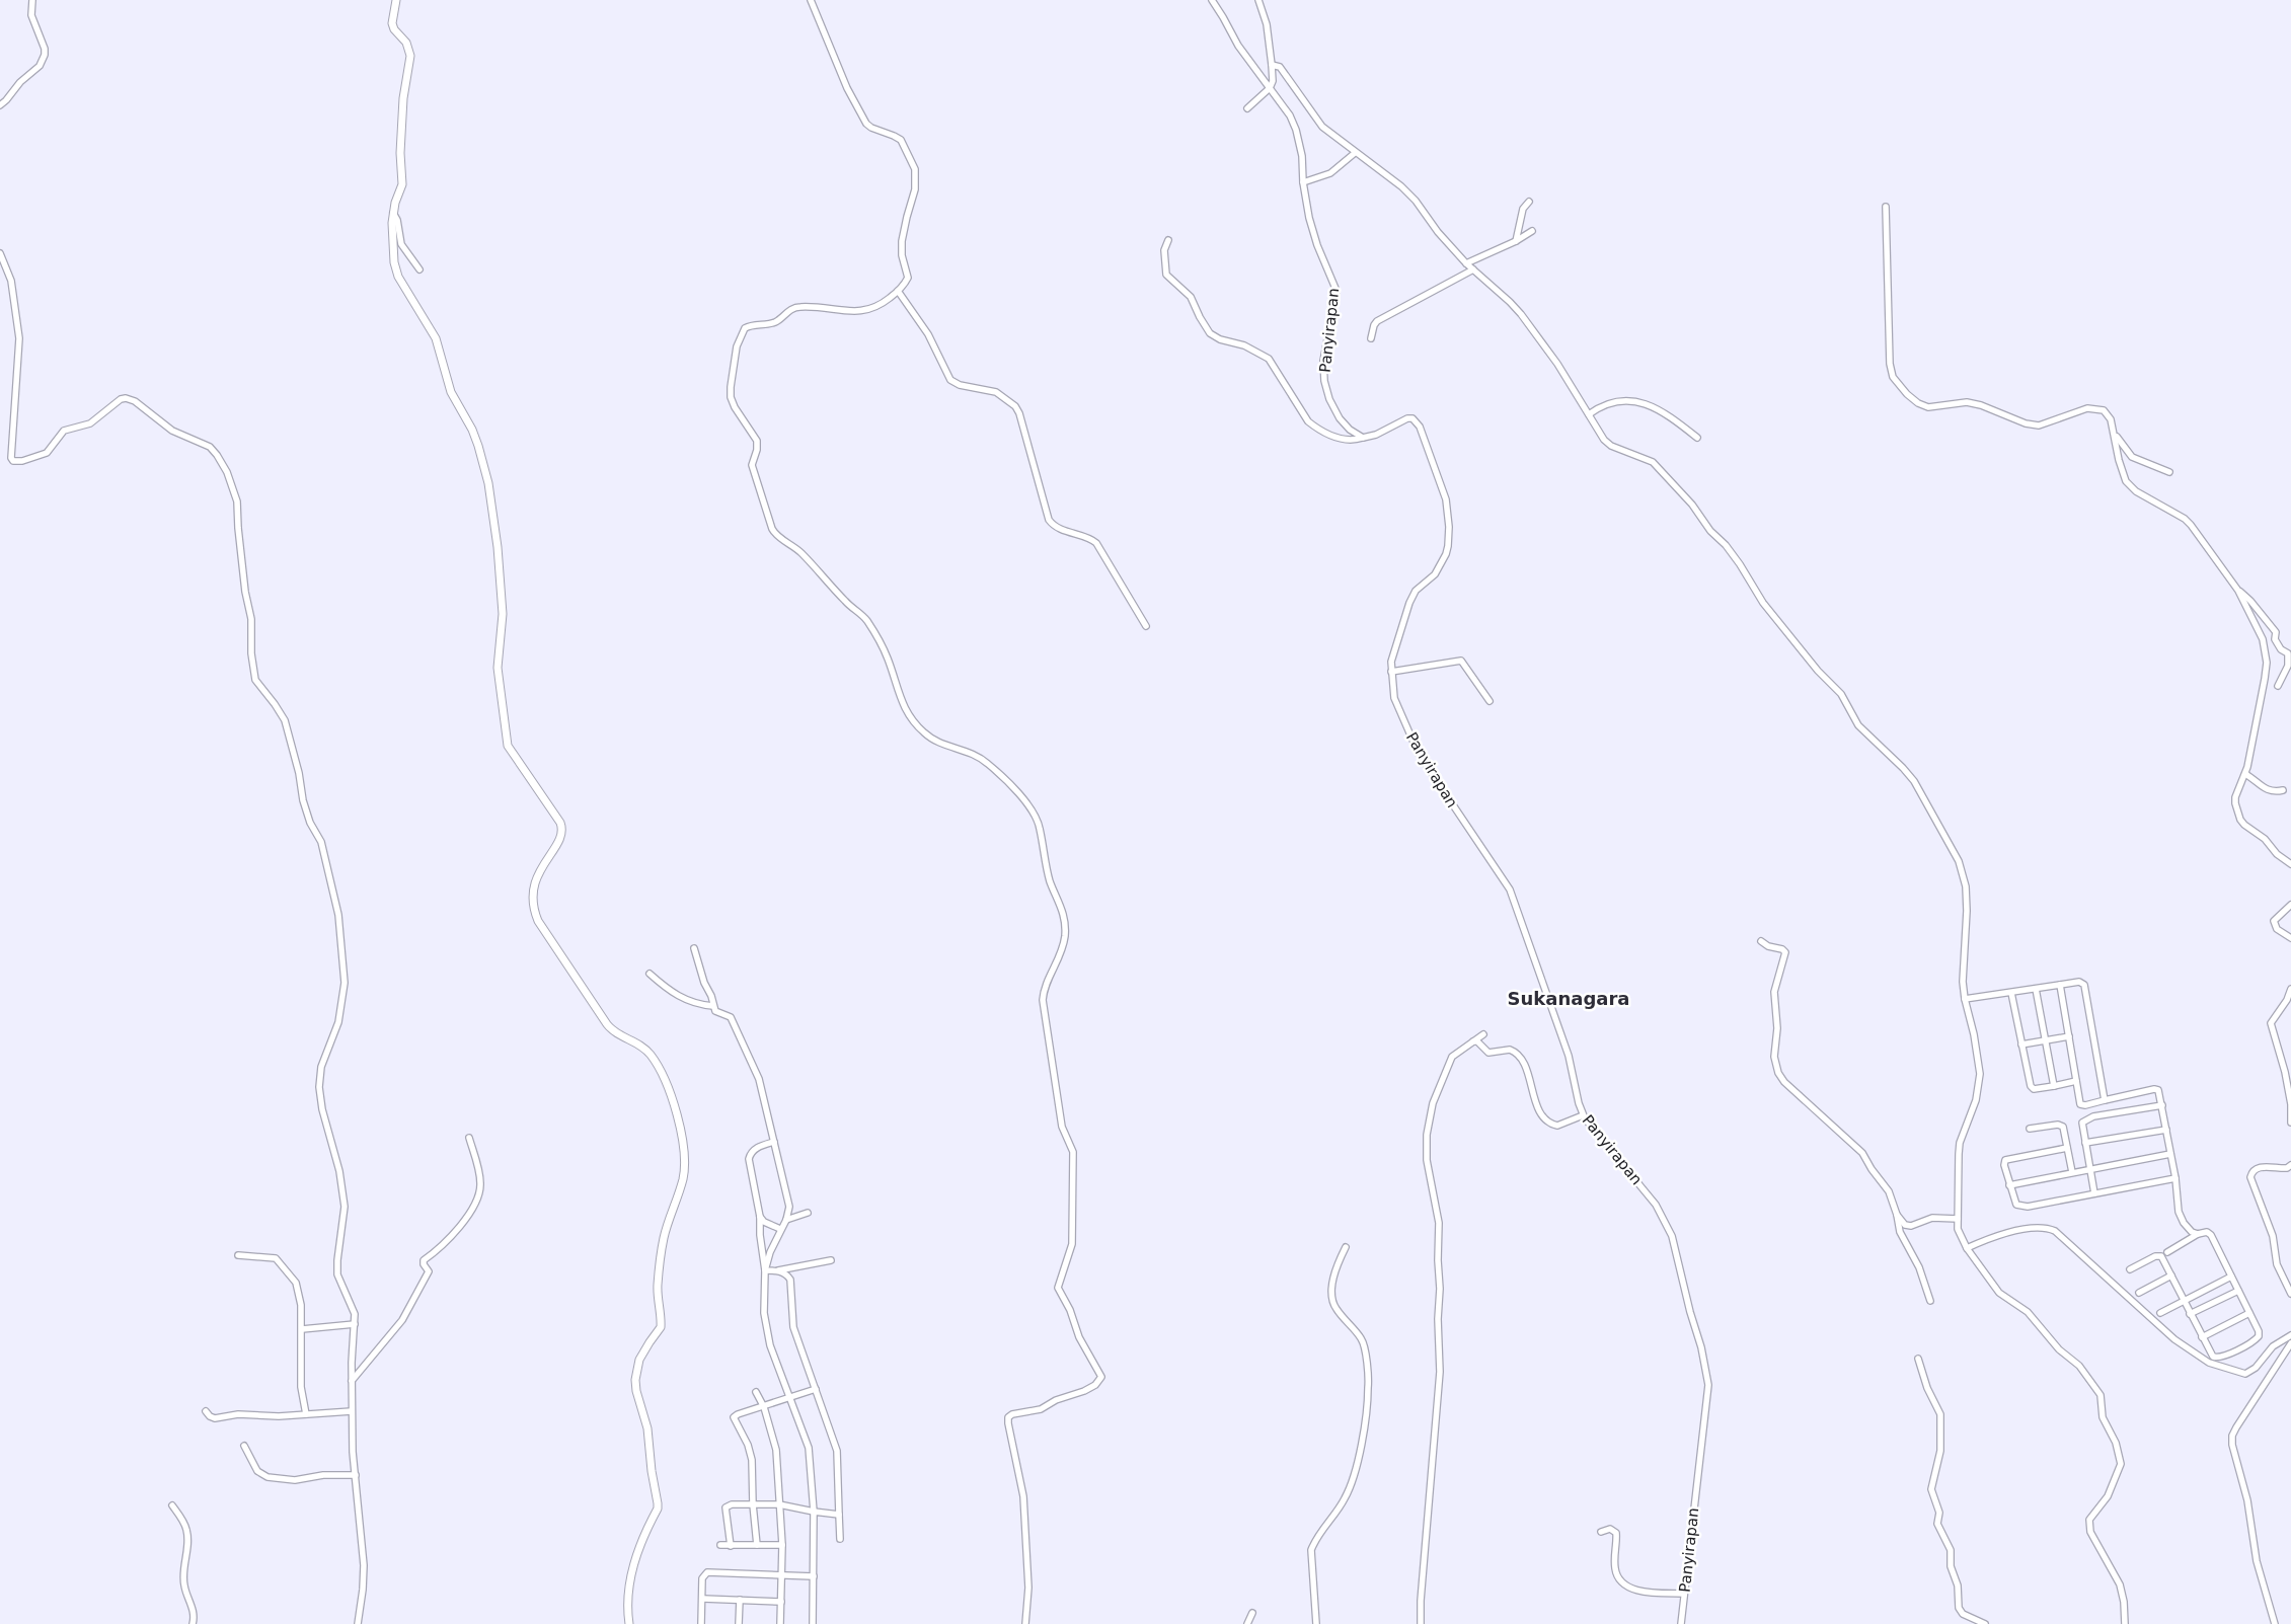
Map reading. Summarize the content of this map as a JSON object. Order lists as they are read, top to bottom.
{
  "streets": {
    "street": ["Panyirapan"]
  },
  "districts": ["Sukanagara"]
}
